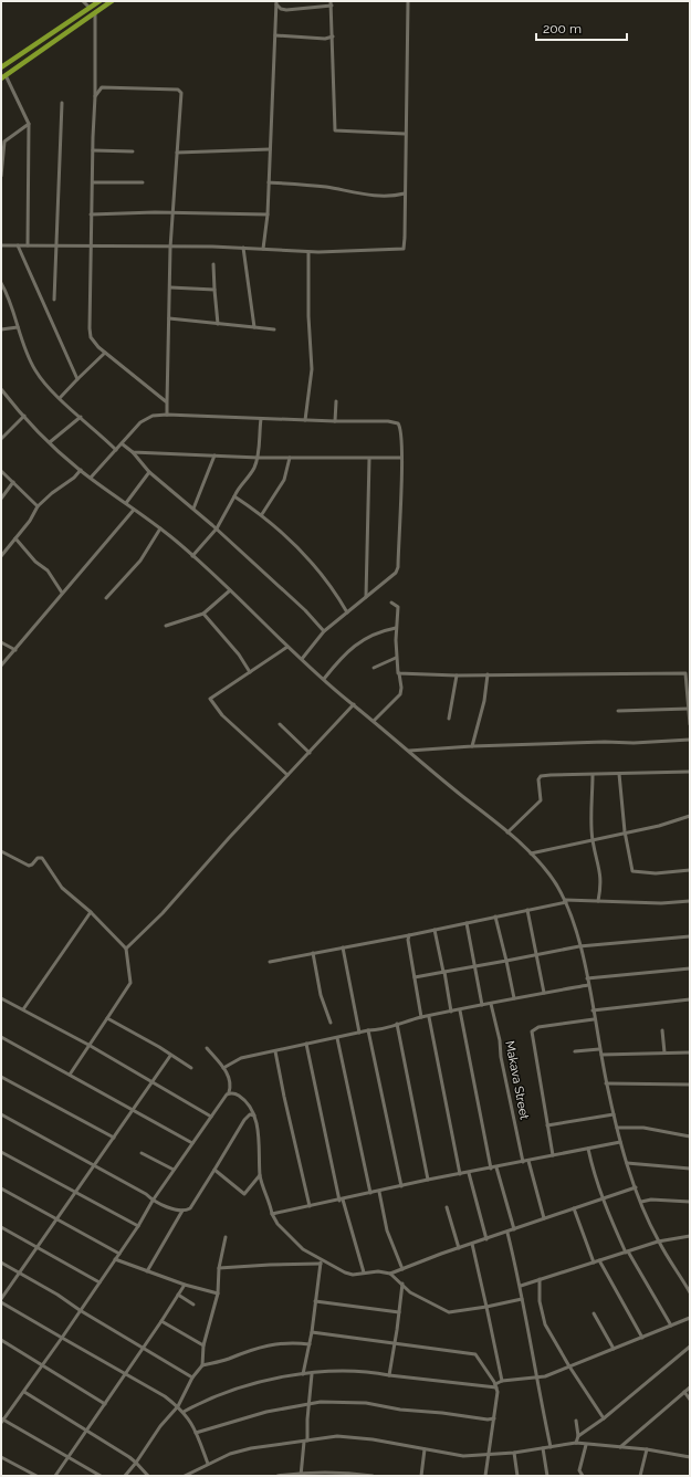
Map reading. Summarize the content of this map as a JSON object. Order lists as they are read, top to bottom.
{
  "streets": {
    "street": ["Makava Street"]
  },
  "scale_bar": "200 m"
}
